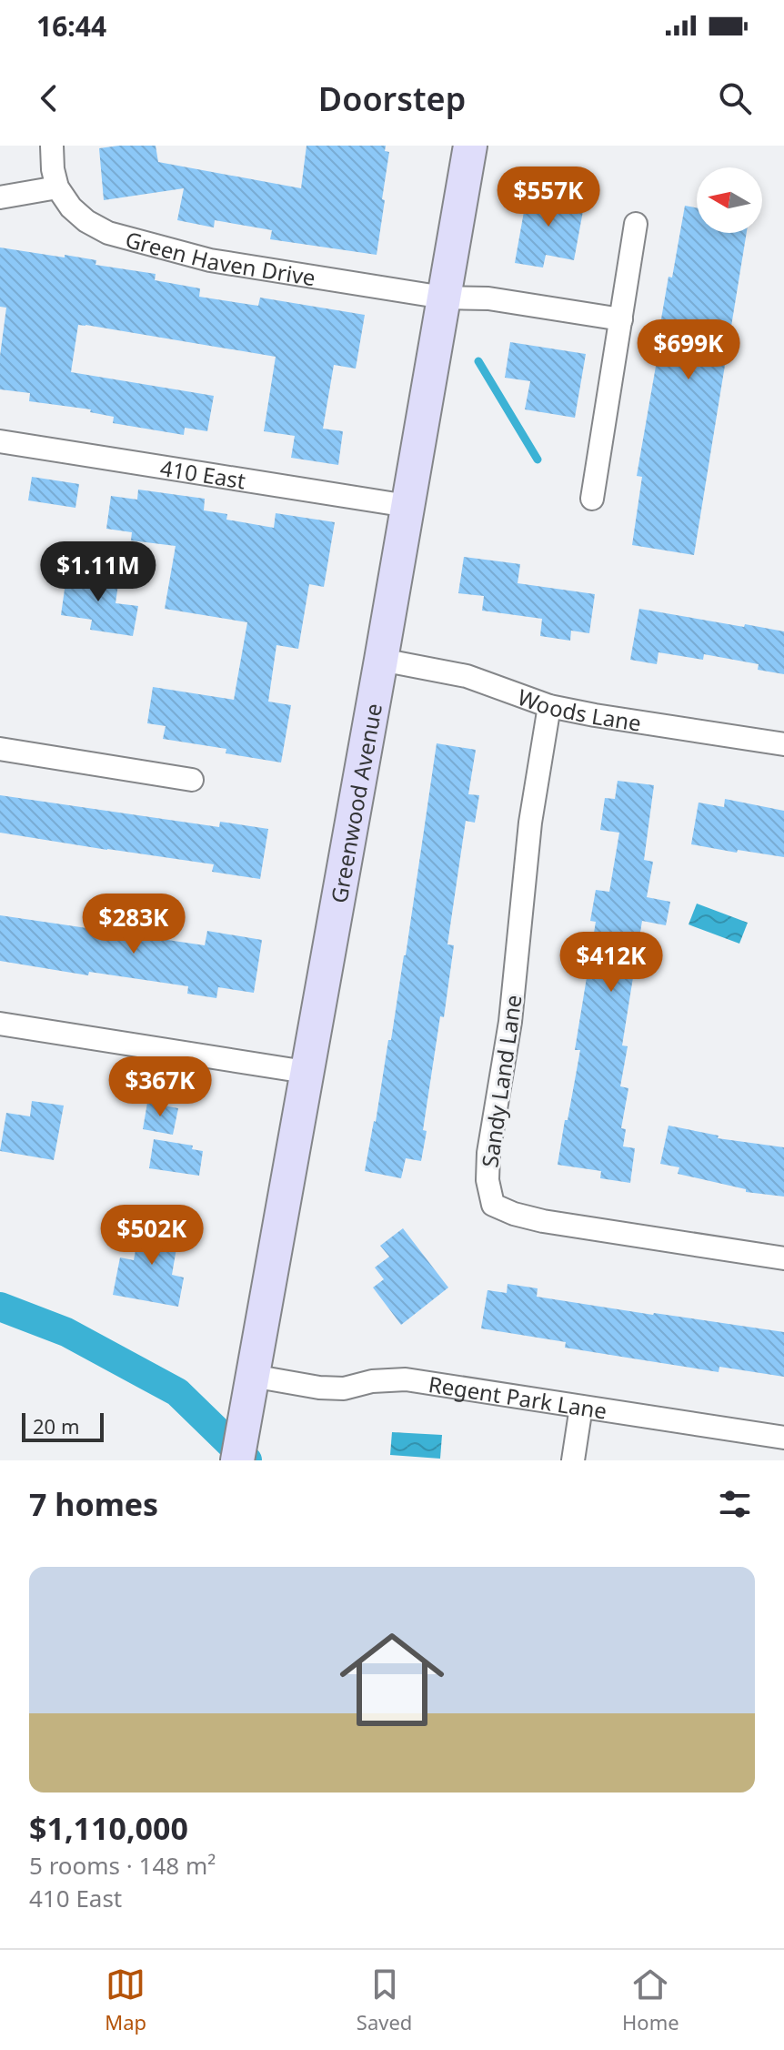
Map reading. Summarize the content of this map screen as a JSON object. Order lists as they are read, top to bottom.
{
  "streets": {
    "street": [
      "Green Haven Drive",
      "410 East",
      "Woods Lane",
      "Greenwood Avenue",
      "Sandy Land Lane",
      "Regent Park Lane"
    ]
  },
  "crossings": [
    ["Green Haven Drive", "Greenwood Avenue"],
    ["410 East", "Greenwood Avenue"],
    ["Woods Lane", "Greenwood Avenue"],
    ["Woods Lane", "Sandy Land Lane"],
    ["Greenwood Avenue", "Regent Park Lane"]
  ],
  "scale_bar": "20 m",
  "north": "left",
  "page": {
    "status": "16:44",
    "header": "Doorstep",
    "price": [
      "$557K",
      "$699K",
      "$1.11M",
      "$283K",
      "$412K",
      "$367K",
      "$502K"
    ],
    "scale": "20 m",
    "heading": "7 homes",
    "list": [
      {
        "name": "$1,110,000",
        "note": "5 rooms · 148 m² · 410 East"
      }
    ],
    "tabs": ["Map", "Saved", "Home"]
  }
}
